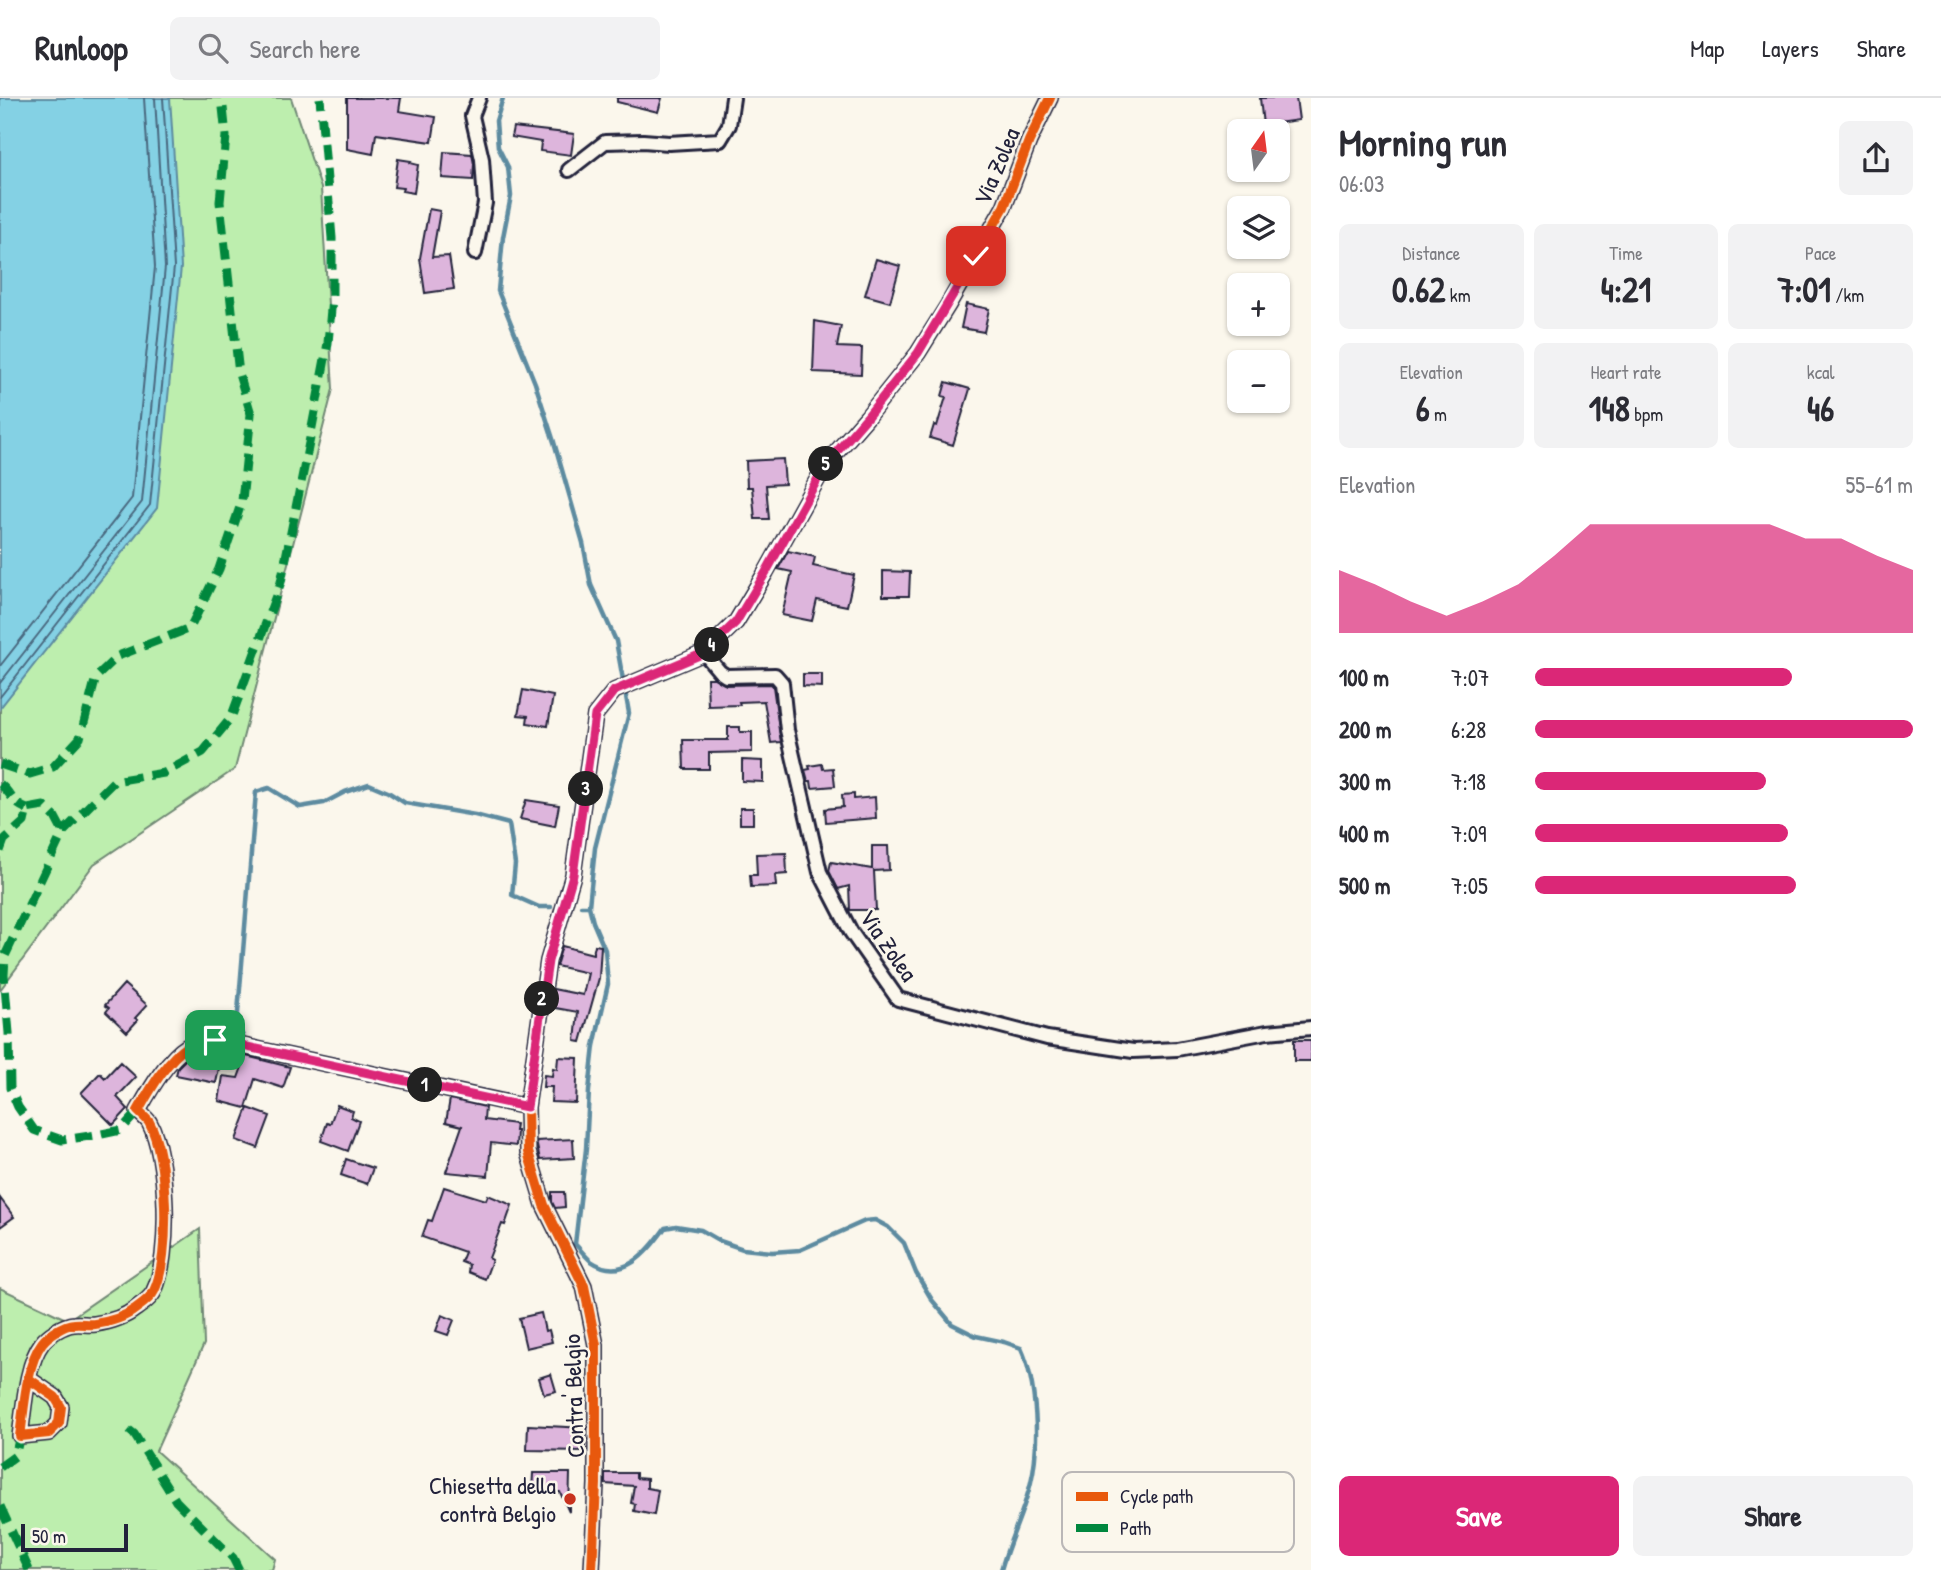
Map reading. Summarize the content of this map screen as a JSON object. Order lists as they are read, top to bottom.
{
  "streets": {
    "street": ["Via Zolea", "Contra' Belgio"]
  },
  "crossings": [
    ["Via Zolea", "Contra' Belgio"]
  ],
  "places": ["Chiesetta della contrà Belgio"],
  "legend": ["Cycle path", "Path"],
  "scale_bar": "50 m",
  "north": "top",
  "page": {
    "header": "Runloop",
    "search": "Search here",
    "nav": ["Map", "Layers", "Share"],
    "heading": ["Morning run", "06:03"],
    "map_buttons": ["+", "−"],
    "stats": [
      ["Distance", "0.62 km"],
      ["Time", "4:21"],
      ["Pace", "7:01 /km"],
      ["Elevation", "6 m"],
      ["Heart rate", "148 bpm"],
      ["kcal", "46"]
    ],
    "pins": [
      "5",
      "4",
      "3",
      "2",
      "1"
    ],
    "chart": ["Elevation", "55–61 m"],
    "list": [
      {
        "name": "100 m",
        "note": "7:07"
      },
      {
        "name": "200 m",
        "note": "6:28"
      },
      {
        "name": "300 m",
        "note": "7:18"
      },
      {
        "name": "400 m",
        "note": "7:09"
      },
      {
        "name": "500 m",
        "note": "7:05"
      }
    ],
    "buttons": ["Save", "Share"],
    "scale": "50 m"
  }
}
